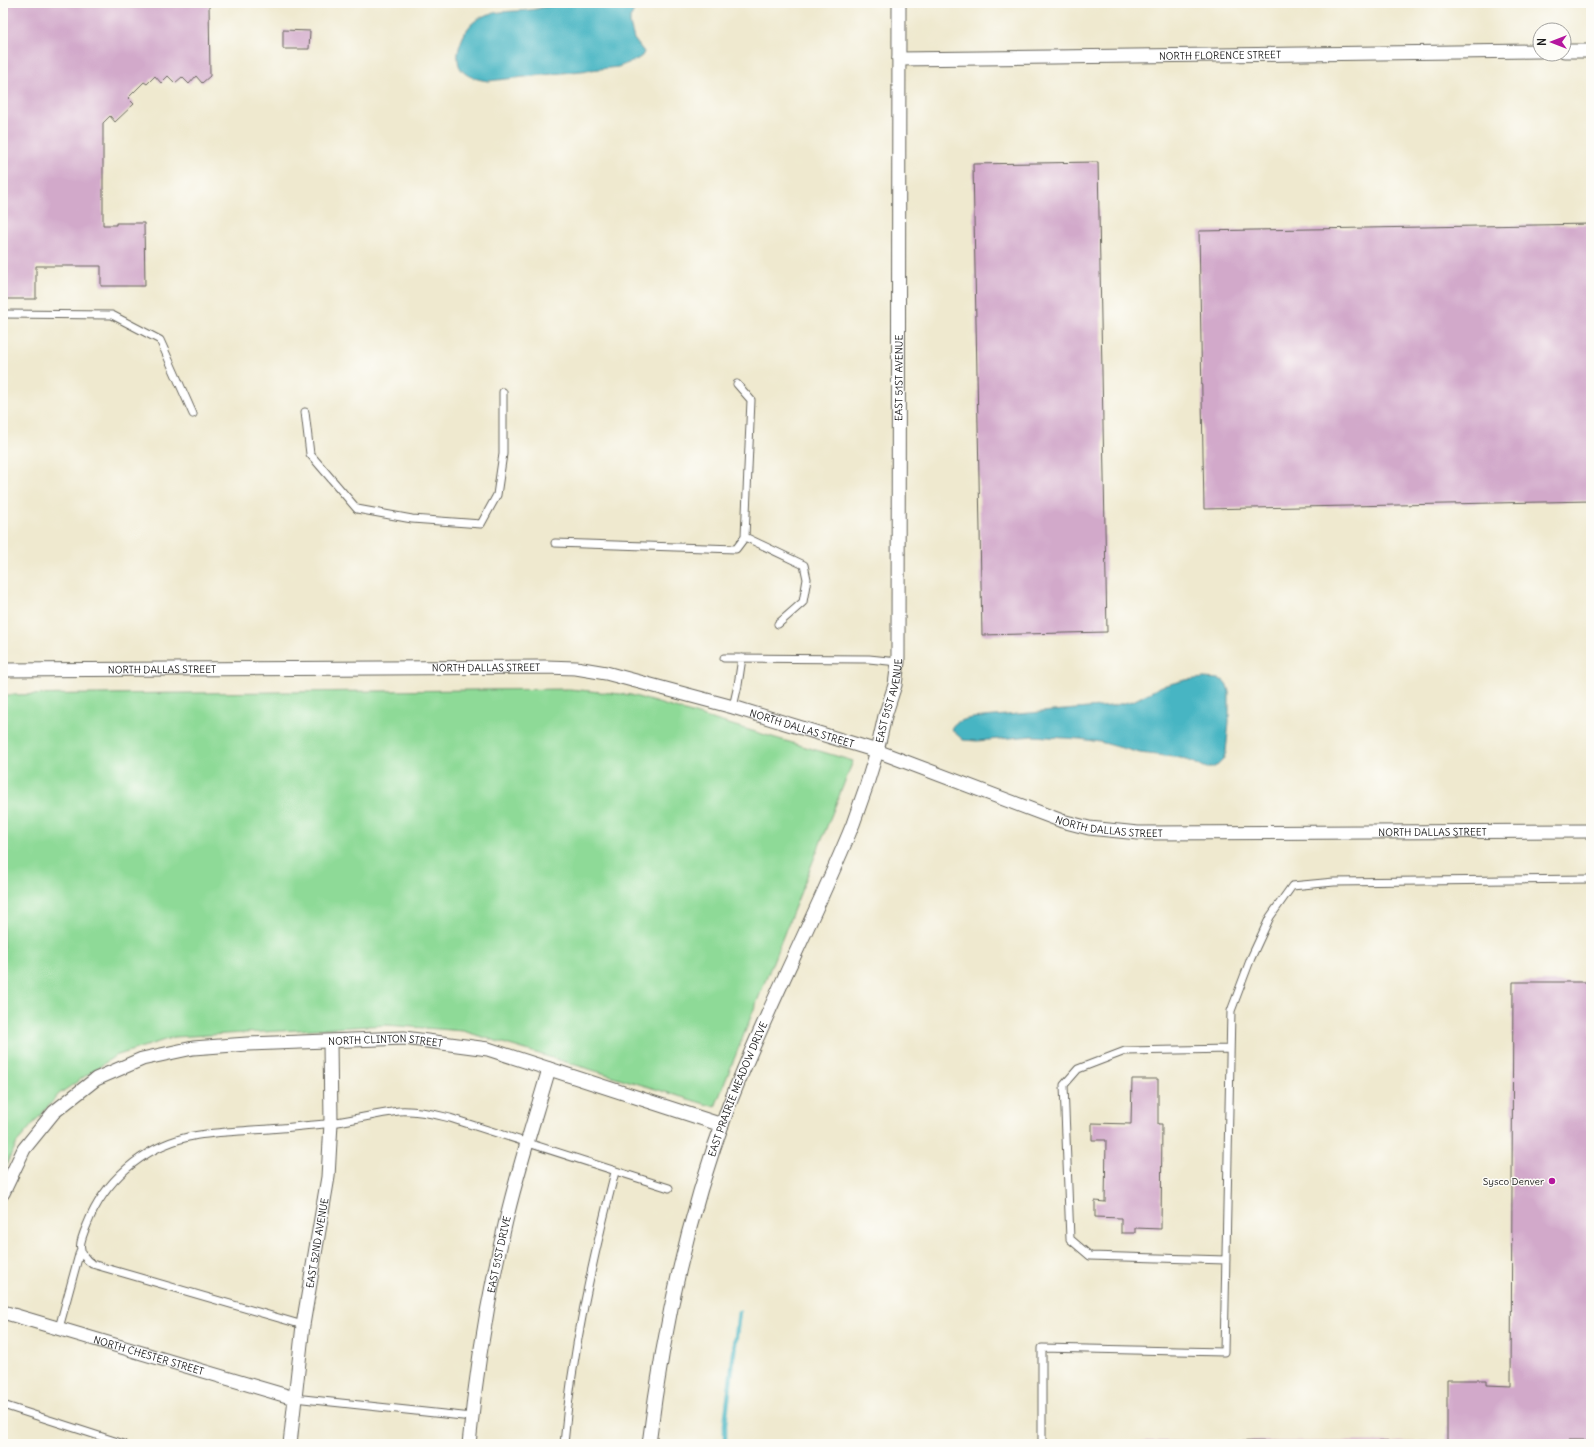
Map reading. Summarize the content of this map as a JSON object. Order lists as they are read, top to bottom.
{
  "streets": {
    "street": [
      "NORTH FLORENCE STREET",
      "EAST 51ST AVENUE",
      "NORTH DALLAS STREET",
      "NORTH CLINTON STREET",
      "EAST PRAIRIE MEADOW DRIVE",
      "EAST 52ND AVENUE",
      "EAST 51ST DRIVE",
      "NORTH CHESTER STREET"
    ]
  },
  "crossings": [
    ["NORTH FLORENCE STREET", "EAST 51ST AVENUE"],
    ["EAST 51ST AVENUE", "NORTH DALLAS STREET"],
    ["EAST 51ST AVENUE", "EAST PRAIRIE MEADOW DRIVE"],
    ["NORTH DALLAS STREET", "EAST PRAIRIE MEADOW DRIVE"],
    ["NORTH CLINTON STREET", "EAST PRAIRIE MEADOW DRIVE"],
    ["NORTH CLINTON STREET", "EAST 52ND AVENUE"],
    ["NORTH CLINTON STREET", "EAST 51ST DRIVE"],
    ["EAST 52ND AVENUE", "NORTH CHESTER STREET"]
  ],
  "places": ["Sysco Denver"],
  "north": "left"
}
